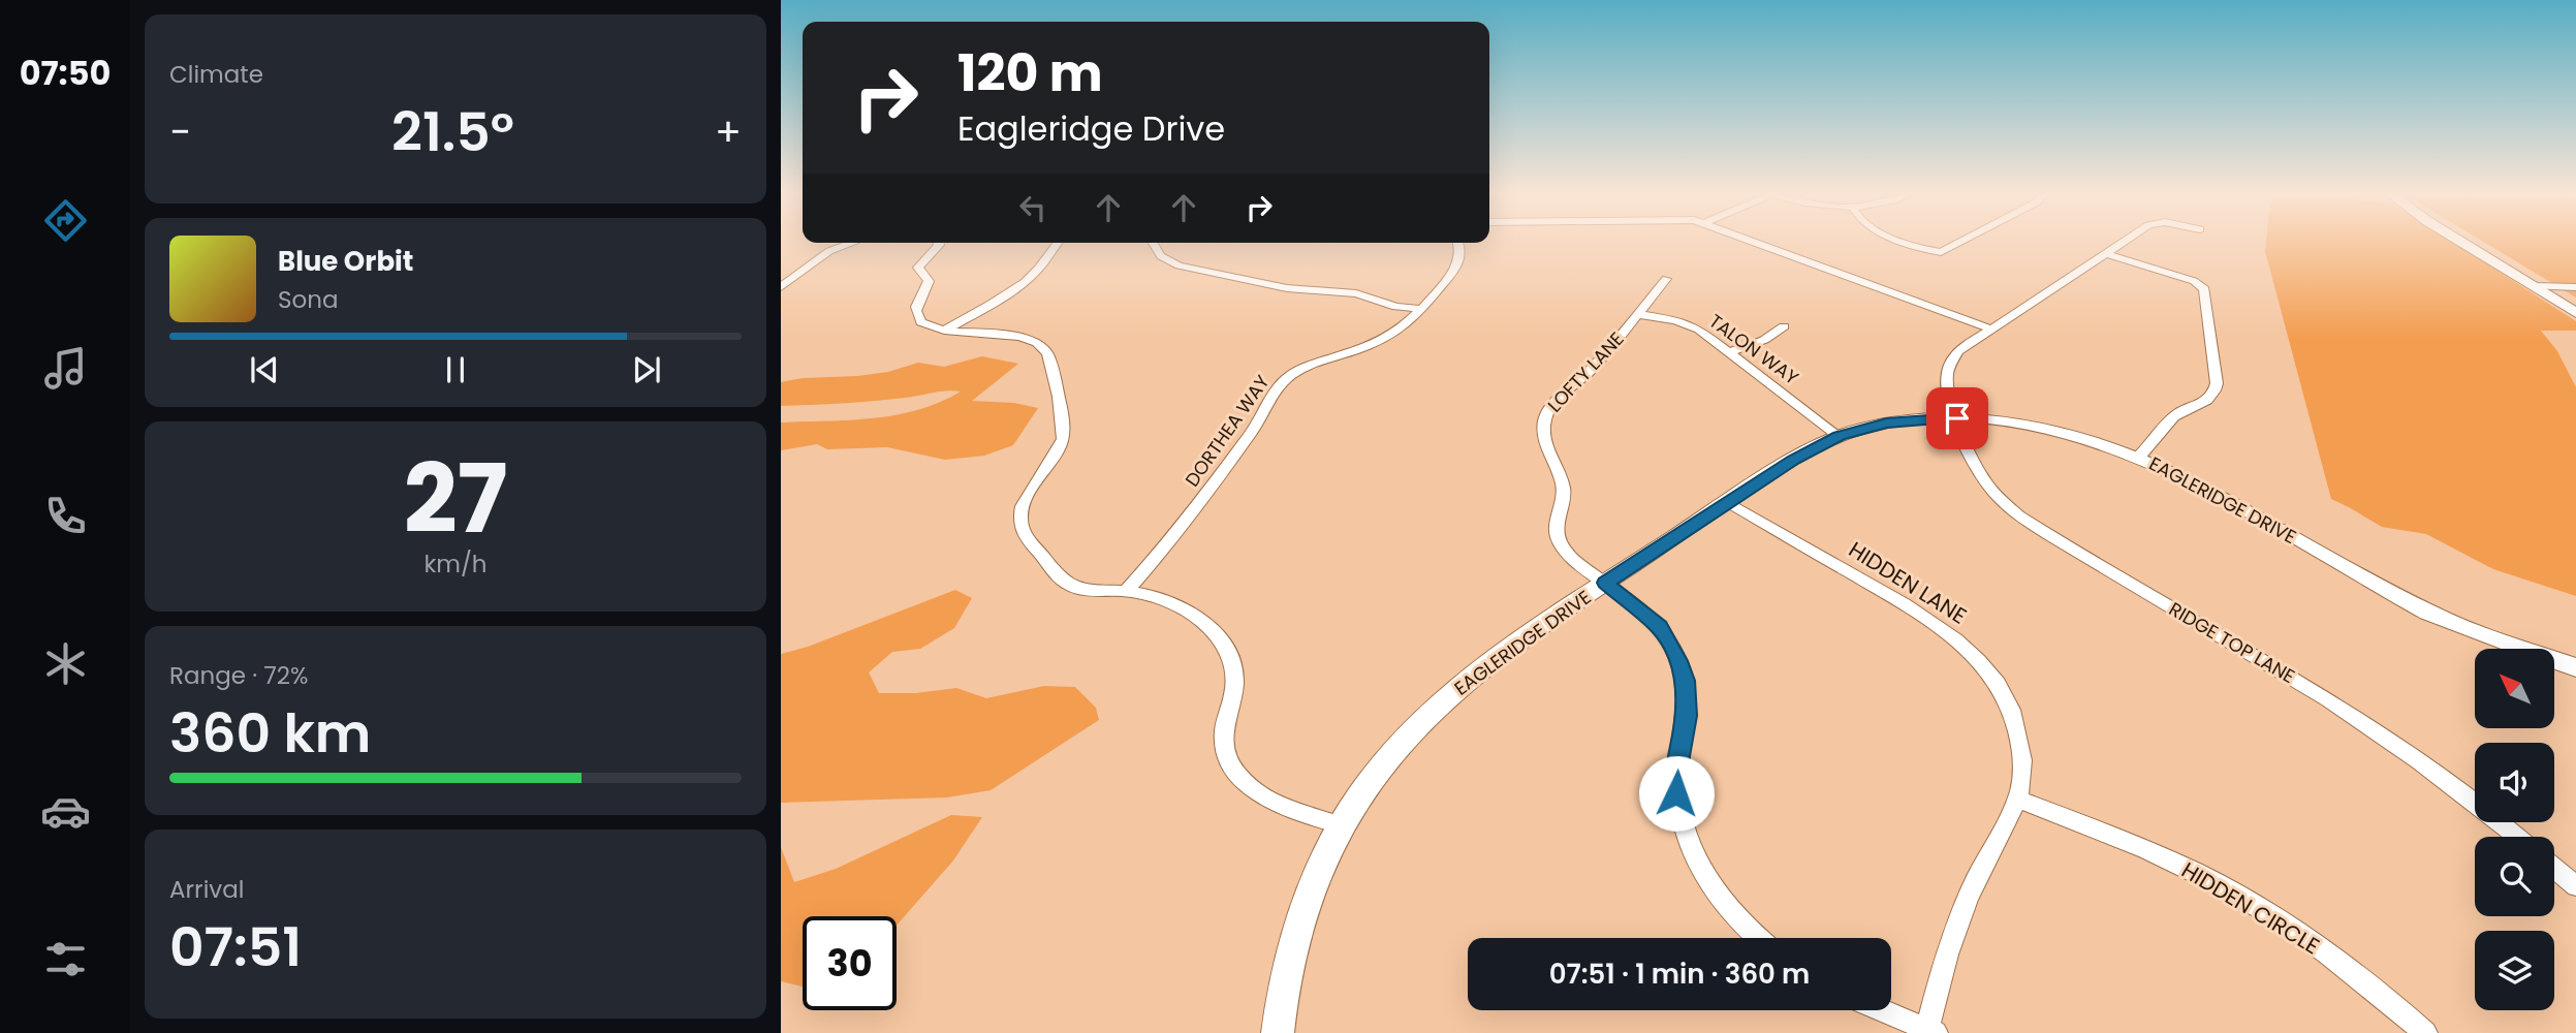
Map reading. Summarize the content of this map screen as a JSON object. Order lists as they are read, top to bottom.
{
  "streets": {
    "main road": ["EAGLERIDGE DRIVE"],
    "street": [
      "TALON WAY",
      "LOFTY LANE",
      "DORTHEA WAY",
      "HIDDEN LANE",
      "RIDGE TOP LANE",
      "HIDDEN CIRCLE"
    ]
  },
  "crossings": [
    ["TALON WAY", "LOFTY LANE"],
    ["TALON WAY", "EAGLERIDGE DRIVE"],
    ["LOFTY LANE", "EAGLERIDGE DRIVE"],
    ["EAGLERIDGE DRIVE", "HIDDEN LANE"],
    ["EAGLERIDGE DRIVE", "RIDGE TOP LANE"],
    ["HIDDEN LANE", "HIDDEN CIRCLE"]
  ],
  "north": "top left",
  "page": {
    "tabs": "07:50",
    "tile": [
      "Climate",
      ["27", "km/h"],
      ["Range · 72%", "360 km"],
      ["Arrival", "07:51"]
    ],
    "turn": ["120 m", "Eagleridge Drive"],
    "heat": ["−", "21.5°", "+"],
    "song": ["Blue Orbit", "Sona"],
    "limit": "30",
    "trip": "07:51 · 1 min · 360 m"
  }
}
